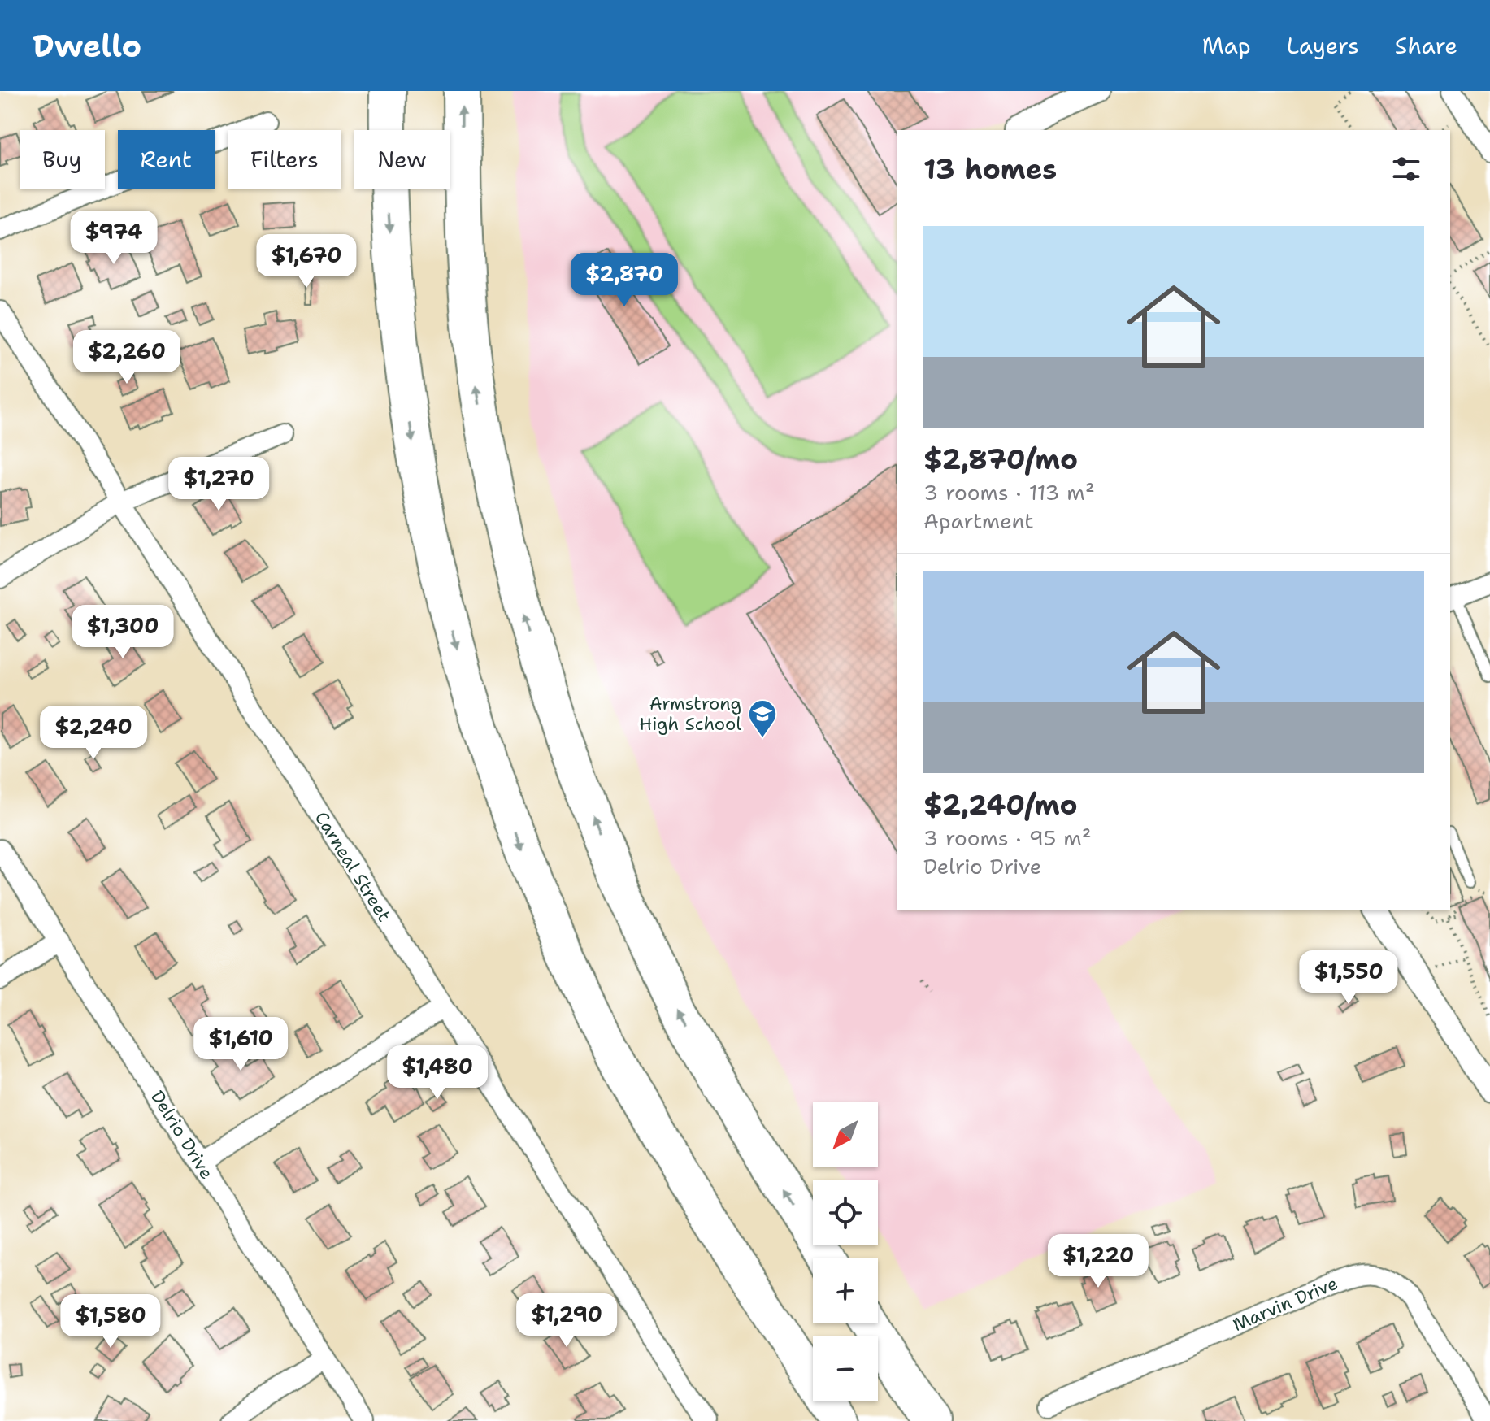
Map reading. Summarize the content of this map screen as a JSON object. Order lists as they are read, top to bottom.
{
  "streets": {
    "street": ["Carneal Street", "Delrio Drive", "Marvin Drive"]
  },
  "places": {
    "school or university": ["Armstrong High School"]
  },
  "north": "bottom left",
  "page": {
    "header": "Dwello",
    "nav": ["Map", "Layers", "Share"],
    "chip": [
      "Buy",
      "Rent",
      "Filters",
      "New"
    ],
    "heading": "13 homes",
    "list": [
      {
        "name": "$2,870/mo",
        "note": "3 rooms · 113 m² · Apartment"
      },
      {
        "name": "$2,240/mo",
        "note": "3 rooms · 95 m² · Delrio Drive"
      }
    ],
    "price": [
      "$974",
      "$1,670",
      "$2,870",
      "$2,260",
      "$1,270",
      "$1,300",
      "$2,240",
      "$1,550",
      "$1,610",
      "$1,480",
      "$1,220",
      "$1,290",
      "$1,580"
    ],
    "map_buttons": ["+", "−"]
  }
}
